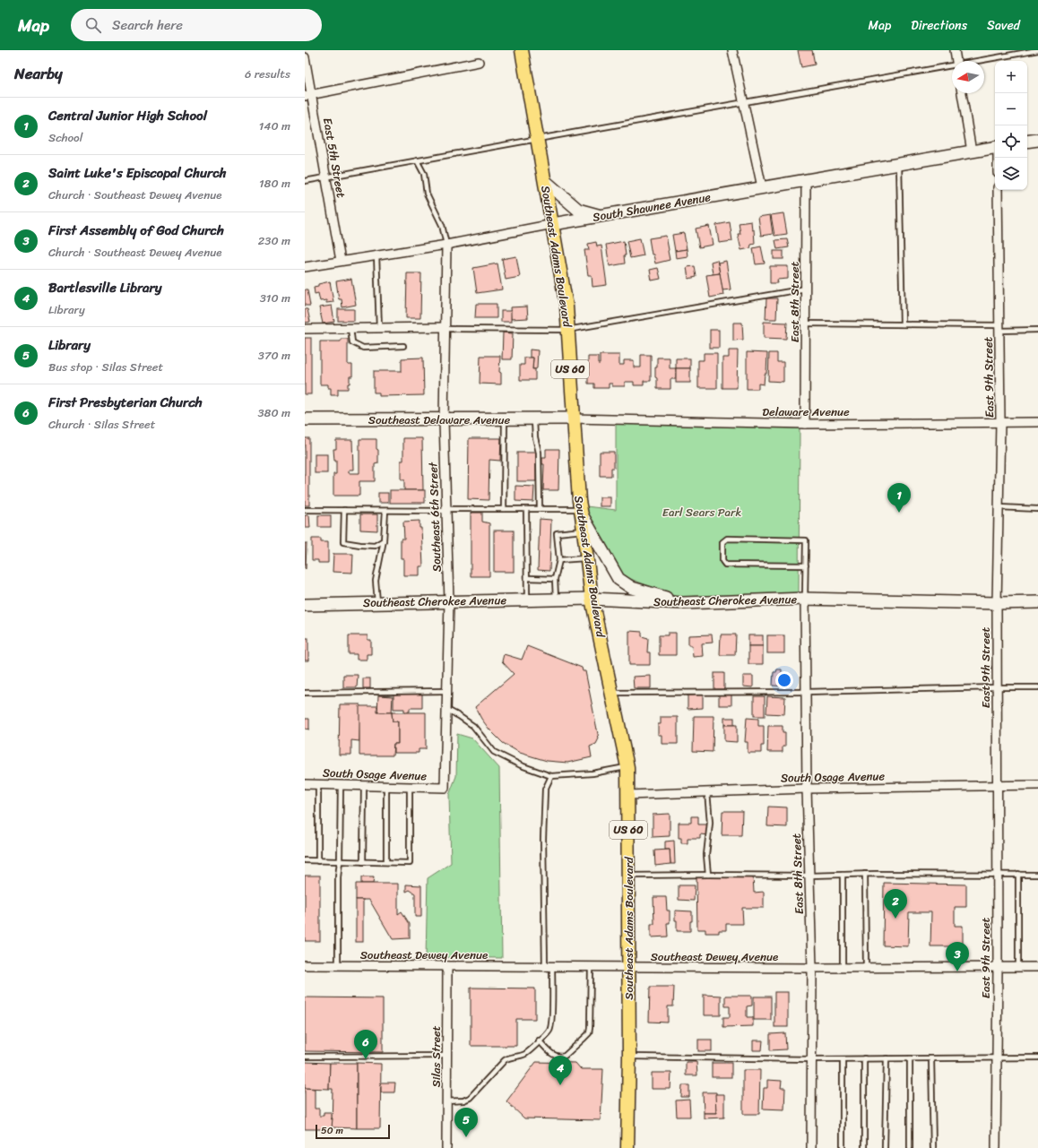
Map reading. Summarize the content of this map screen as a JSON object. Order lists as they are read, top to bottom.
{
  "streets": {
    "main road": ["Southeast Adams Boulevard", "US 60"],
    "street": [
      "East 5th Street",
      "South Shawnee Avenue",
      "East 8th Street",
      "East 9th Street",
      "Delaware Avenue",
      "Southeast Delaware Avenue",
      "Southeast 6th Street",
      "Southeast Cherokee Avenue",
      "South Osage Avenue",
      "Southeast Dewey Avenue",
      "Silas Street"
    ]
  },
  "crossings": [
    ["East 5th Street", "South Shawnee Avenue"],
    ["South Shawnee Avenue", "Southeast Adams Boulevard"],
    ["South Shawnee Avenue", "East 8th Street"],
    ["South Shawnee Avenue", "Southeast 6th Street"],
    ["Southeast Adams Boulevard", "Delaware Avenue"],
    ["Southeast Adams Boulevard", "Southeast Delaware Avenue"],
    ["Southeast Adams Boulevard", "Southeast Cherokee Avenue"],
    ["Southeast Adams Boulevard", "South Osage Avenue"],
    ["Southeast Adams Boulevard", "Southeast Dewey Avenue"],
    ["East 8th Street", "Delaware Avenue"],
    ["East 8th Street", "Southeast Cherokee Avenue"],
    ["East 8th Street", "South Osage Avenue"],
    ["East 8th Street", "Southeast Dewey Avenue"],
    ["East 9th Street", "Delaware Avenue"],
    ["East 9th Street", "Southeast Cherokee Avenue"],
    ["East 9th Street", "South Osage Avenue"],
    ["East 9th Street", "Southeast Dewey Avenue"],
    ["Delaware Avenue", "Southeast Delaware Avenue"],
    ["Southeast Delaware Avenue", "Southeast 6th Street"],
    ["Southeast 6th Street", "Southeast Cherokee Avenue"],
    ["Southeast 6th Street", "South Osage Avenue"],
    ["Southeast Dewey Avenue", "Silas Street"]
  ],
  "parks": ["Earl Sears Park"],
  "scale_bar": "50 m",
  "north": "left",
  "page": {
    "header": "Map",
    "search": "Search here",
    "nav": ["Map", "Directions", "Saved"],
    "heading": ["Nearby", "6 results"],
    "map_buttons": ["+", "−"],
    "list": [
      {
        "mark": "1",
        "name": "Central Junior High School",
        "note": "School",
        "value": "140 m"
      },
      {
        "mark": "2",
        "name": "Saint Luke's Episcopal Church",
        "note": "Church · Southeast Dewey Avenue",
        "value": "180 m"
      },
      {
        "mark": "3",
        "name": "First Assembly of God Church",
        "note": "Church · Southeast Dewey Avenue",
        "value": "230 m"
      },
      {
        "mark": "4",
        "name": "Bartlesville Library",
        "note": "Library",
        "value": "310 m"
      },
      {
        "mark": "5",
        "name": "Library",
        "note": "Bus stop · Silas Street",
        "value": "370 m"
      },
      {
        "mark": "6",
        "name": "First Presbyterian Church",
        "note": "Church · Silas Street",
        "value": "380 m"
      }
    ],
    "pins": [
      "1",
      "2",
      "3",
      "6",
      "4",
      "5"
    ],
    "scale": "50 m"
  }
}
